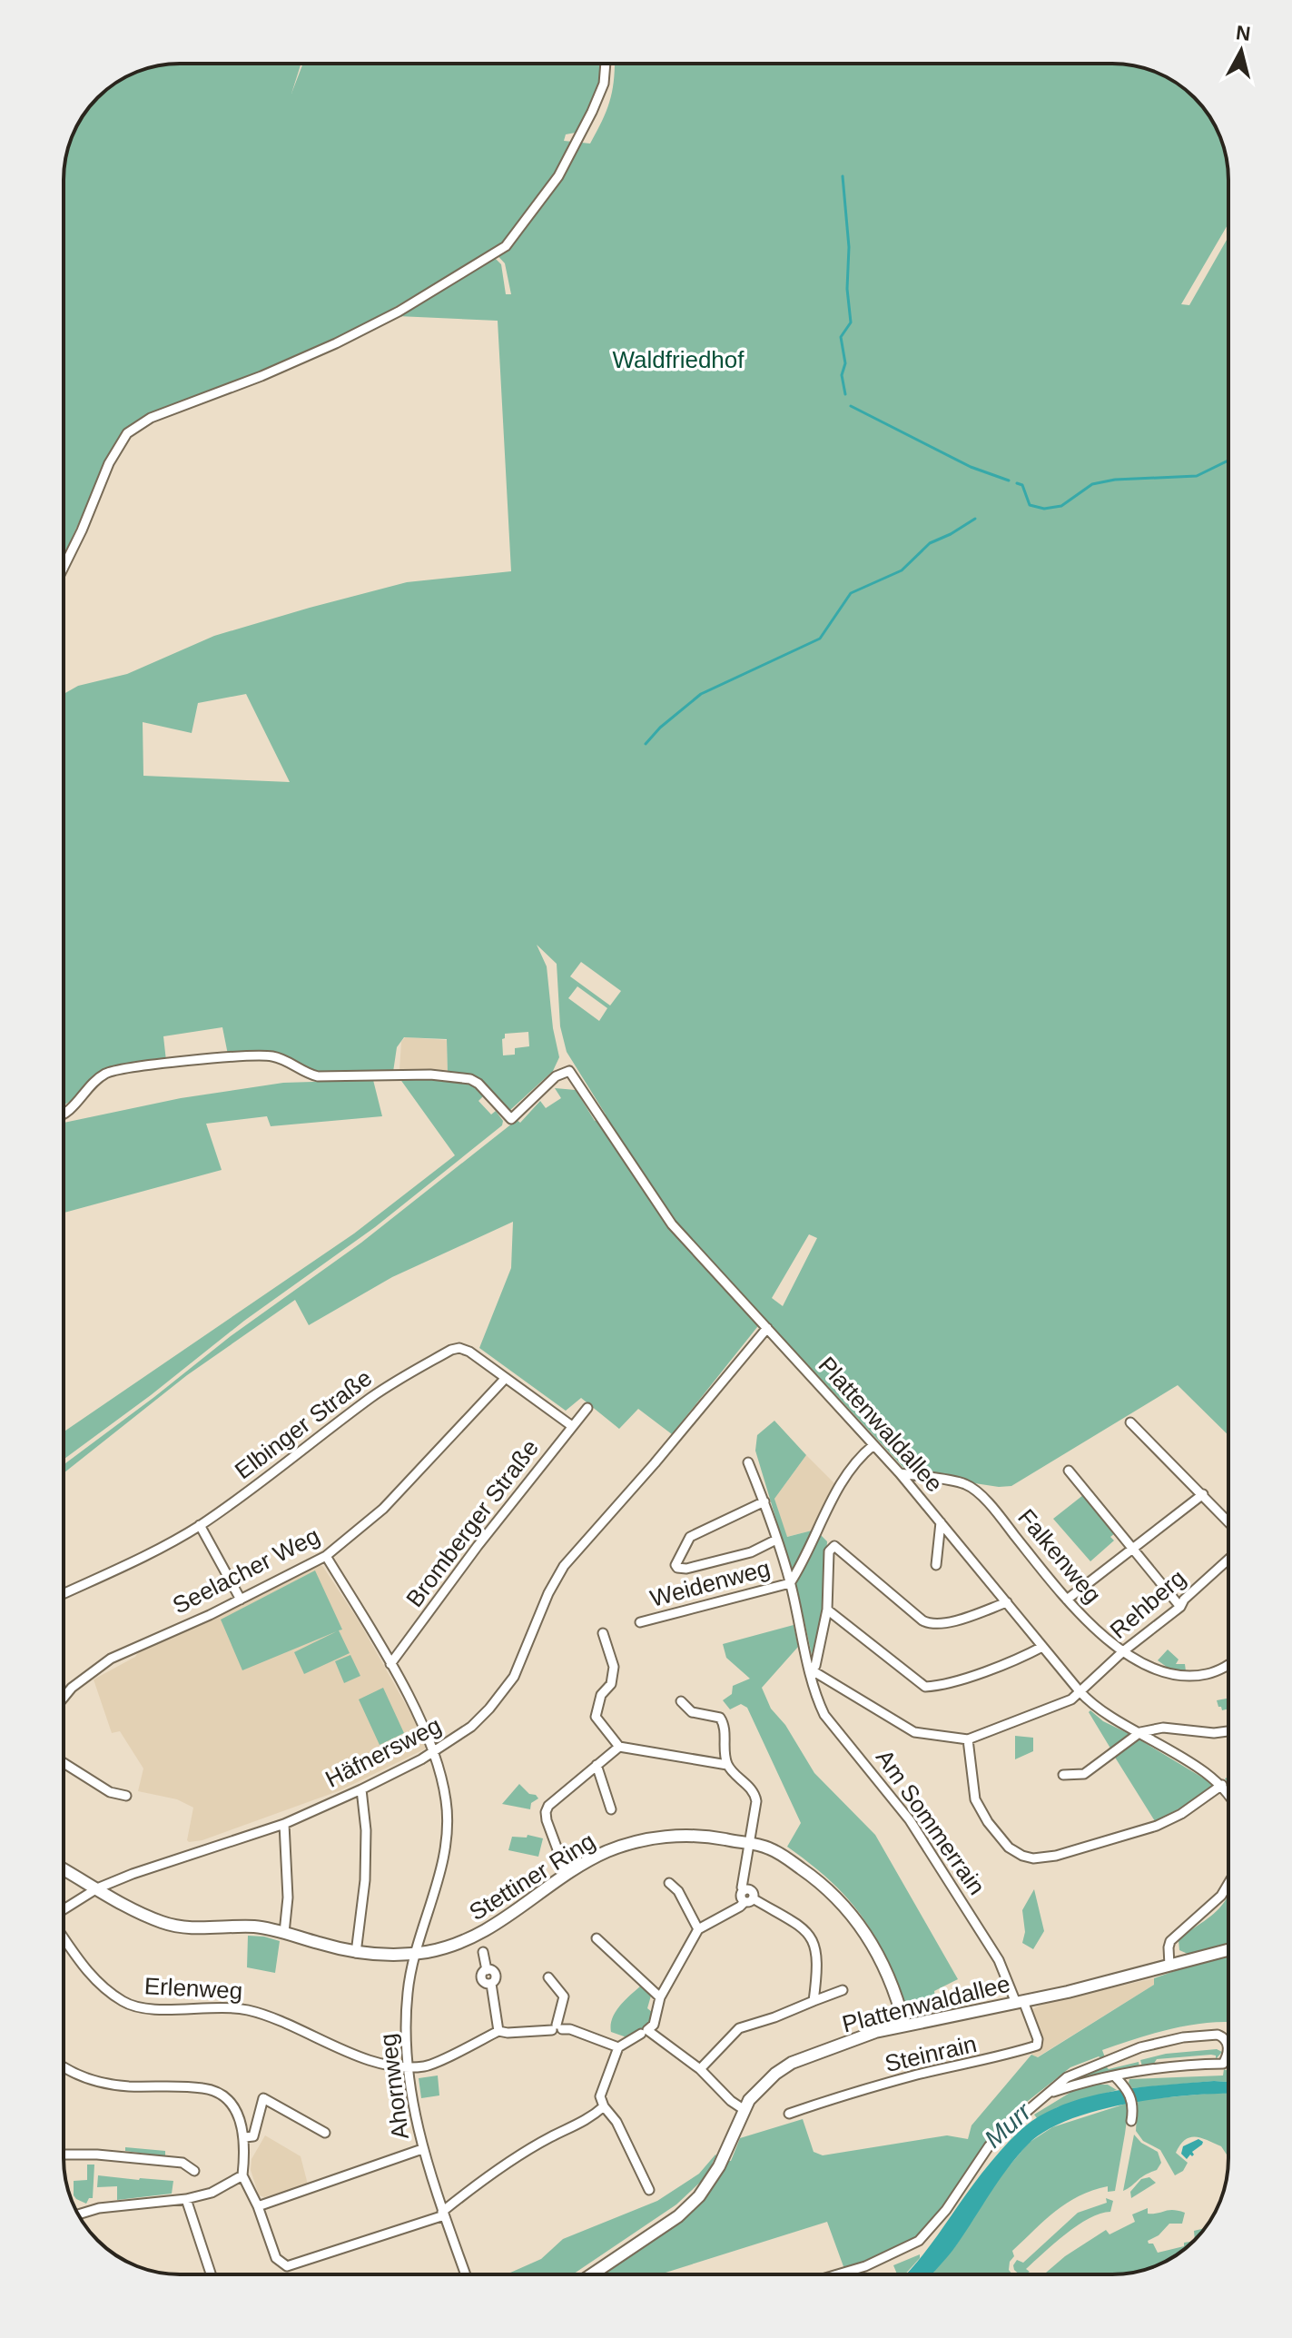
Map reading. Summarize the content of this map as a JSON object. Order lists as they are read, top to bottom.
{
  "streets": {
    "street": [
      "Elbinger Straße",
      "Plattenwaldallee",
      "Bromberger Straße",
      "Falkenweg",
      "Seelacher Weg",
      "Weidenweg",
      "Rehberg",
      "Häfnersweg",
      "Am Sommerrain",
      "Stettiner Ring",
      "Erlenweg",
      "Steinrain",
      "Ahornweg"
    ]
  },
  "crossings": [
    ["Elbinger Straße", "Bromberger Straße"],
    ["Elbinger Straße", "Seelacher Weg"],
    ["Plattenwaldallee", "Falkenweg"],
    ["Plattenwaldallee", "Rehberg"],
    ["Plattenwaldallee", "Häfnersweg"],
    ["Plattenwaldallee", "Am Sommerrain"],
    ["Plattenwaldallee", "Stettiner Ring"],
    ["Plattenwaldallee", "Steinrain"],
    ["Bromberger Straße", "Ahornweg"],
    ["Falkenweg", "Rehberg"],
    ["Seelacher Weg", "Ahornweg"],
    ["Weidenweg", "Am Sommerrain"],
    ["Häfnersweg", "Stettiner Ring"],
    ["Häfnersweg", "Ahornweg"],
    ["Am Sommerrain", "Steinrain"],
    ["Stettiner Ring", "Ahornweg"],
    ["Erlenweg", "Ahornweg"]
  ],
  "water": ["Murr"],
  "parks": ["Waldfriedhof"],
  "north": "top"
}
